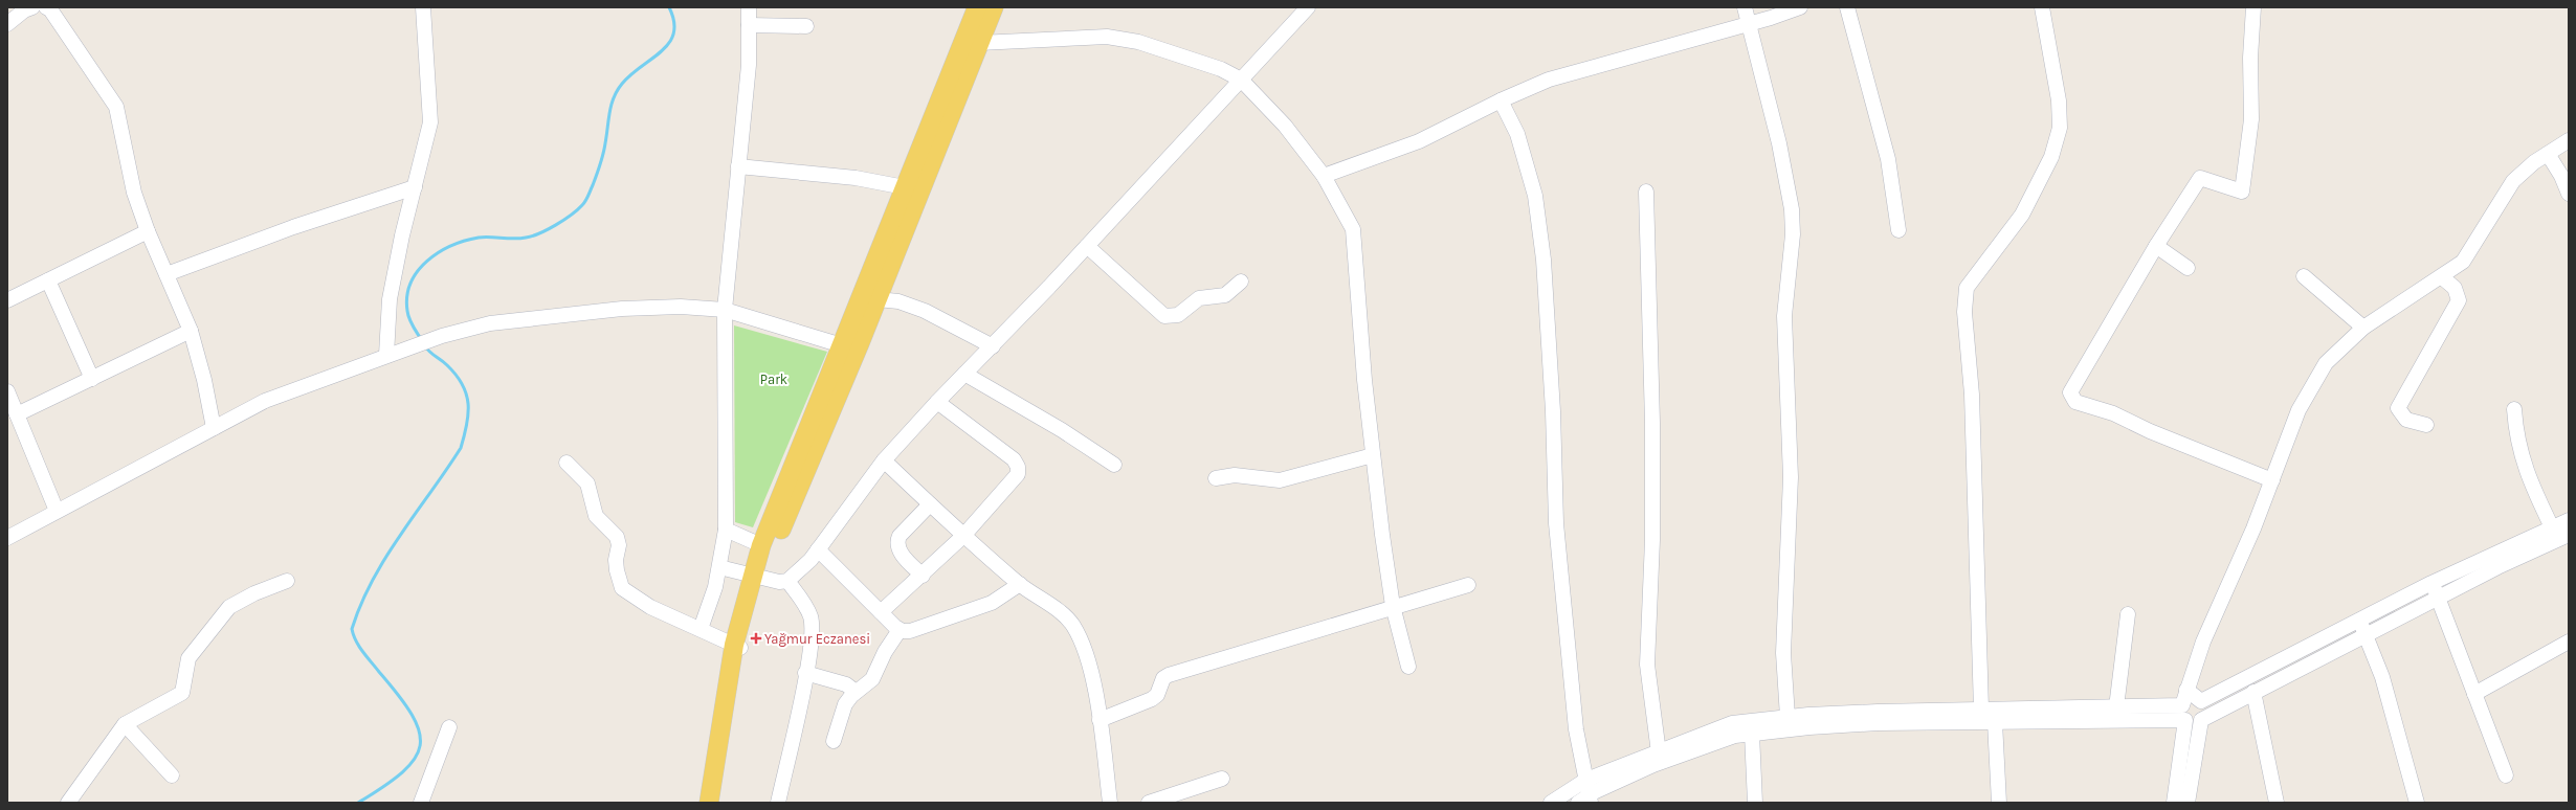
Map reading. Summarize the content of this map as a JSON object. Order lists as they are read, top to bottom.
{
  "parks": ["Park"],
  "places": {
    "health": ["Yağmur Eczanesi"]
  }
}
